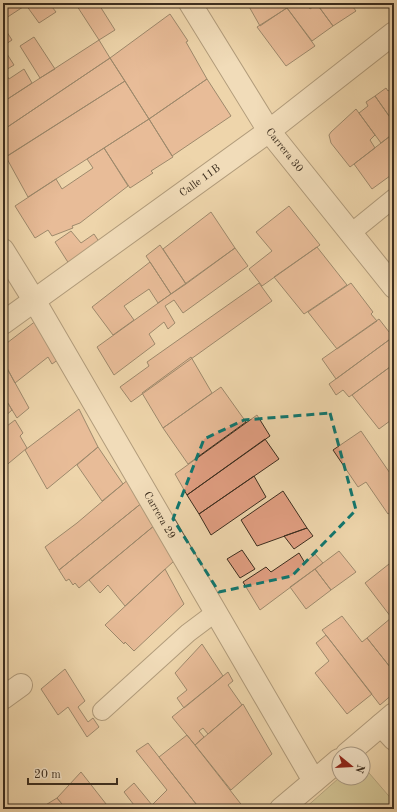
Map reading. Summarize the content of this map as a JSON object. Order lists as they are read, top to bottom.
{
  "streets": {
    "street": ["Carrera 30", "Calle 11B", "Carrera 29"]
  },
  "crossings": [
    ["Carrera 30", "Calle 11B"],
    ["Calle 11B", "Carrera 29"]
  ],
  "scale_bar": "20 m",
  "north": "right"
}
